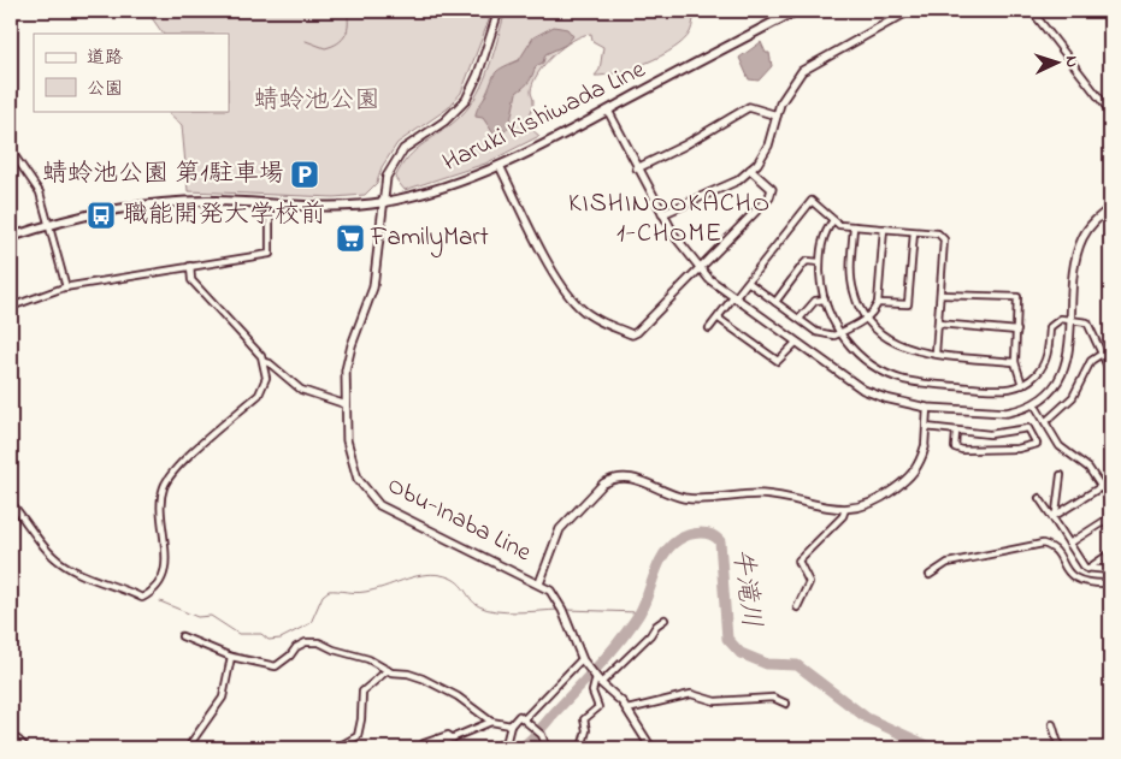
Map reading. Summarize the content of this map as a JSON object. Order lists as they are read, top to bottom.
{
  "streets": {
    "main road": ["Haruki Kishiwada Line"],
    "street": ["Obu-Inaba Line"]
  },
  "crossings": [
    ["Haruki Kishiwada Line", "Obu-Inaba Line"]
  ],
  "districts": ["KISHINOOKACHO 1-CHOME"],
  "water": ["牛滝川"],
  "parks": ["蜻蛉池公園"],
  "places": {
    "parking": ["蜻蛉池公園 第1駐車場"],
    "bus stop": ["職能開発大学校前"],
    "supermarket": ["FamilyMart"]
  },
  "legend": ["道路", "公園"],
  "north": "right"
}
